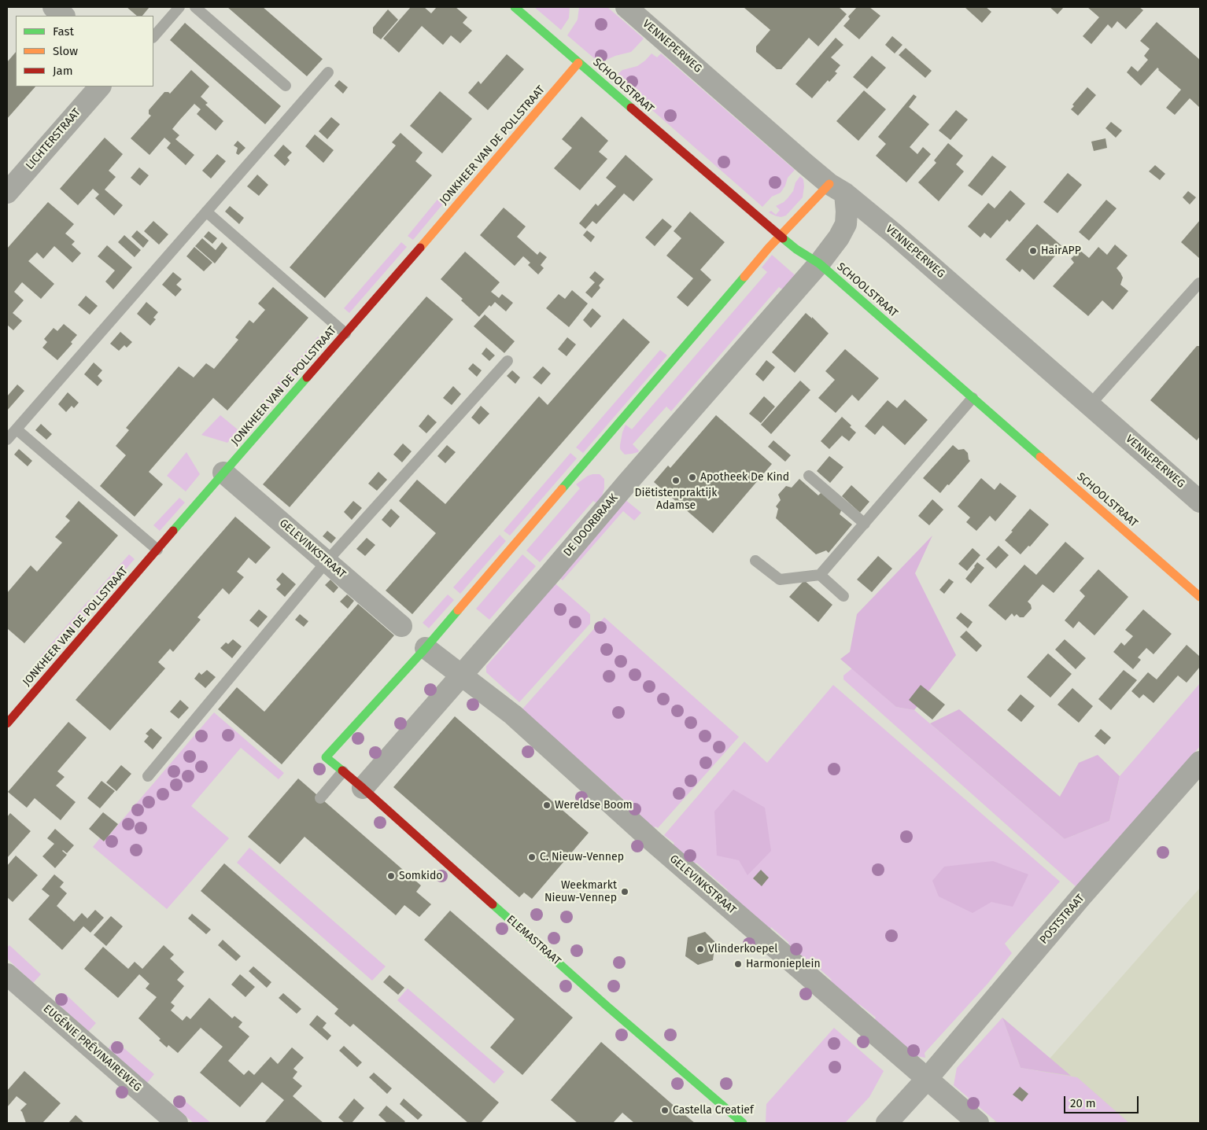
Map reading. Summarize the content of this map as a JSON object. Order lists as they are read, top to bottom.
{
  "streets": {
    "street": [
      "VENNEPERWEG",
      "SCHOOLSTRAAT",
      "LICHTERSTRAAT",
      "JONKHEER VAN DE POLLSTRAAT",
      "DE DOORBRAAK",
      "GELEVINKSTRAAT",
      "POSTSTRAAT",
      "ELEMASTRAAT",
      "EUGÉNIE PRÉVINAIREWEG"
    ]
  },
  "crossings": [
    ["VENNEPERWEG", "DE DOORBRAAK"],
    ["SCHOOLSTRAAT", "JONKHEER VAN DE POLLSTRAAT"],
    ["SCHOOLSTRAAT", "DE DOORBRAAK"],
    ["JONKHEER VAN DE POLLSTRAAT", "GELEVINKSTRAAT"],
    ["DE DOORBRAAK", "GELEVINKSTRAAT"],
    ["DE DOORBRAAK", "ELEMASTRAAT"],
    ["GELEVINKSTRAAT", "POSTSTRAAT"],
    ["GELEVINKSTRAAT", "ELEMASTRAAT"]
  ],
  "places": [
    "HairAPP",
    "Apotheek De Kind",
    "Diëtistenpraktijk Adamse",
    "Wereldse Boom",
    "C. Nieuw-Vennep",
    "Somkido",
    "Weekmarkt Nieuw-Vennep",
    "Vlinderkoepel",
    "Harmonieplein",
    "Castella Creatief"
  ],
  "legend": ["Fast", "Slow", "Jam"],
  "scale_bar": "20 m"
}
